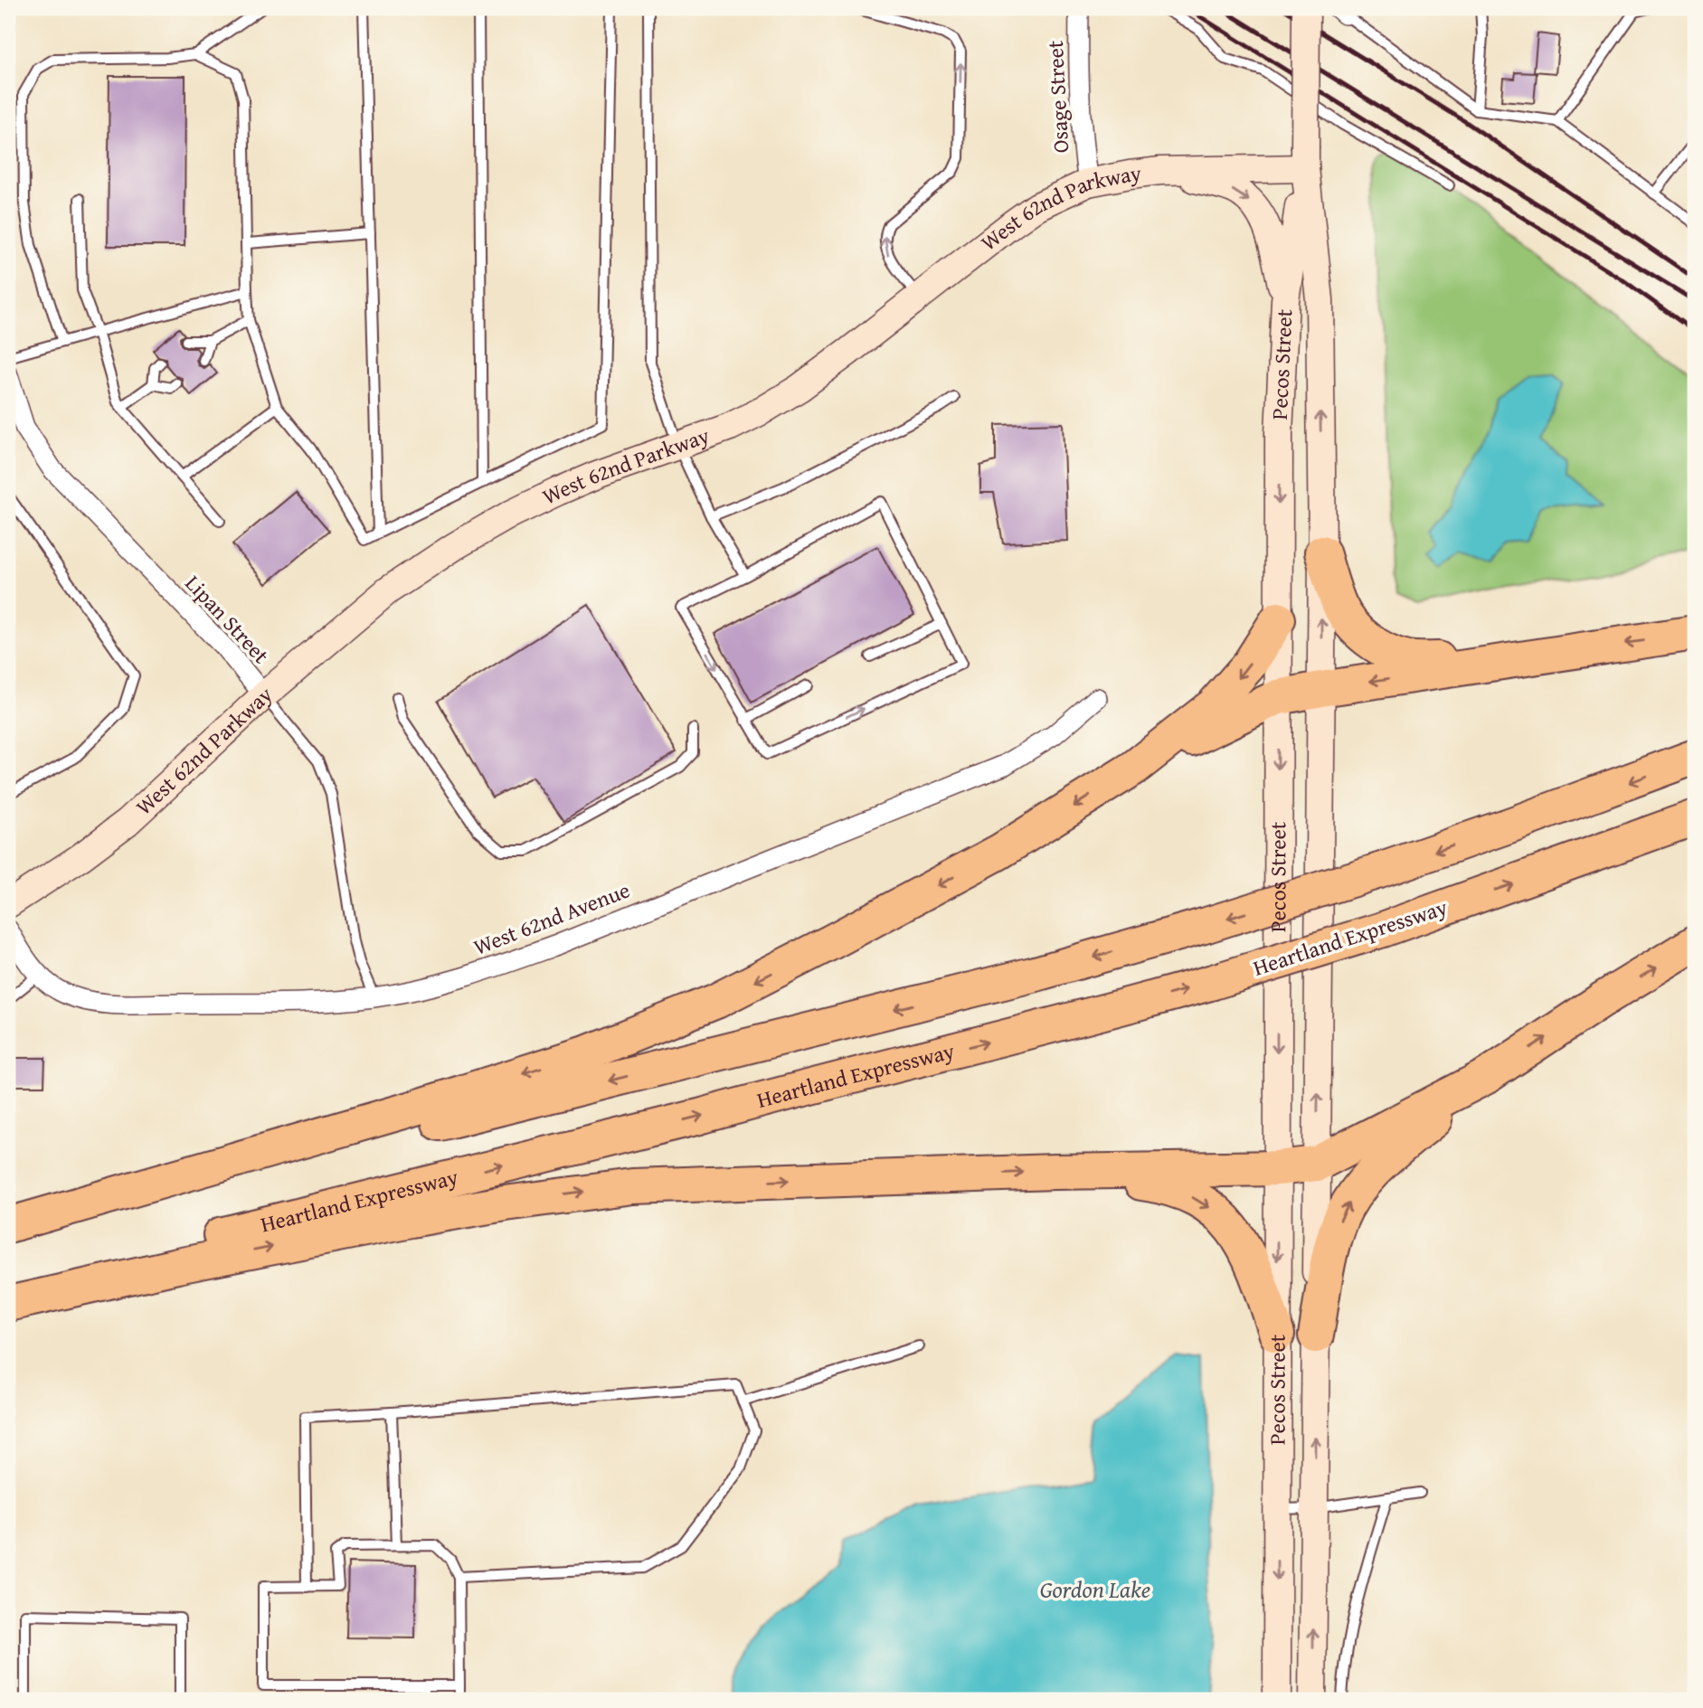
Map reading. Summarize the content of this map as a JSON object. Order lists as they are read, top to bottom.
{
  "streets": {
    "highway": ["Heartland Expressway"],
    "main road": ["West 62nd Parkway", "Pecos Street"],
    "street": ["Osage Street", "Lipan Street", "West 62nd Avenue"]
  },
  "crossings": [
    ["Osage Street", "West 62nd Parkway"],
    ["West 62nd Parkway", "Pecos Street"],
    ["West 62nd Parkway", "Lipan Street"],
    ["Lipan Street", "West 62nd Avenue"]
  ],
  "water": ["Gordon Lake"]
}
